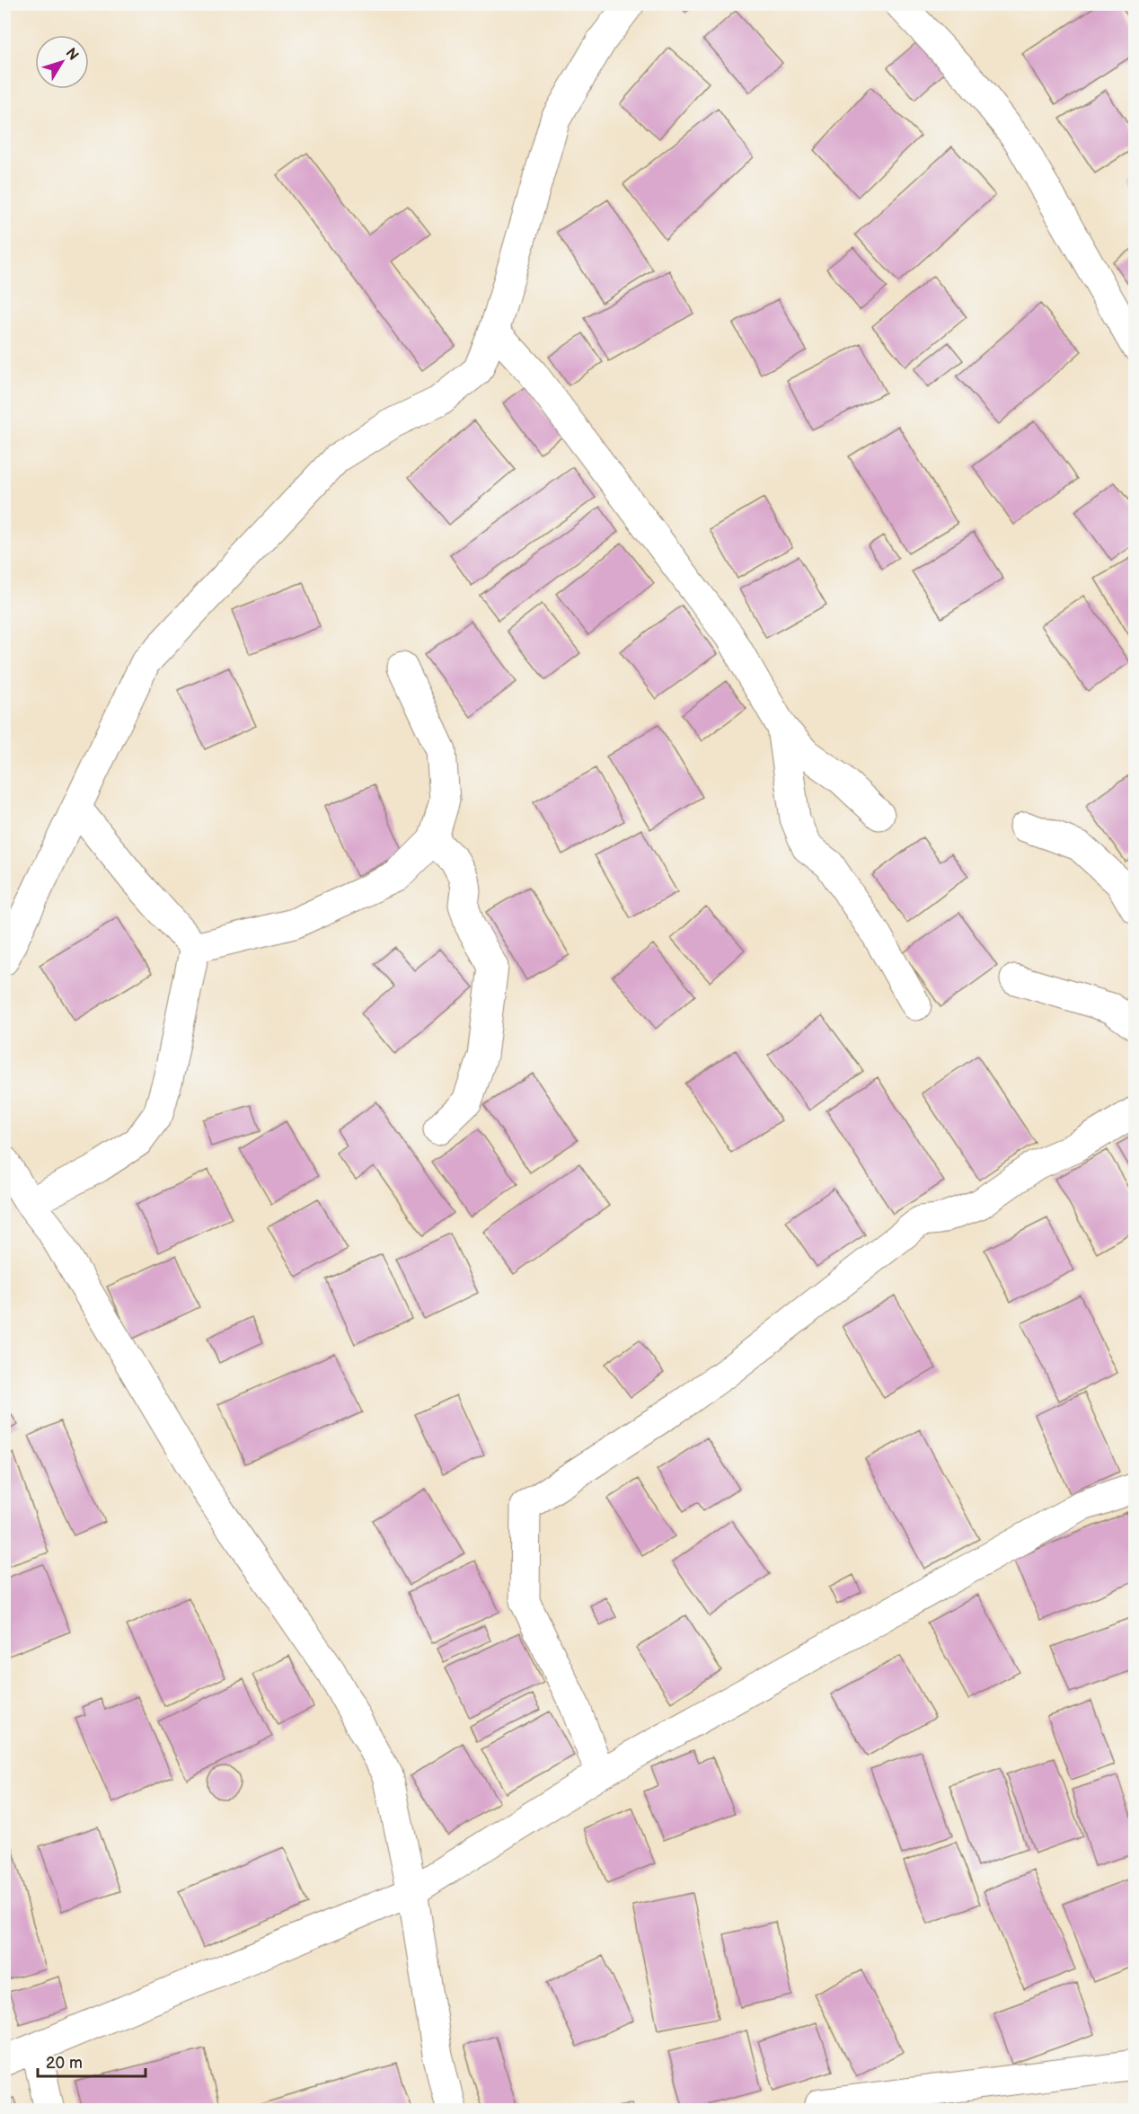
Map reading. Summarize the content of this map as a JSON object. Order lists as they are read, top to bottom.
{
  "scale_bar": "20 m",
  "north": "top right"
}
